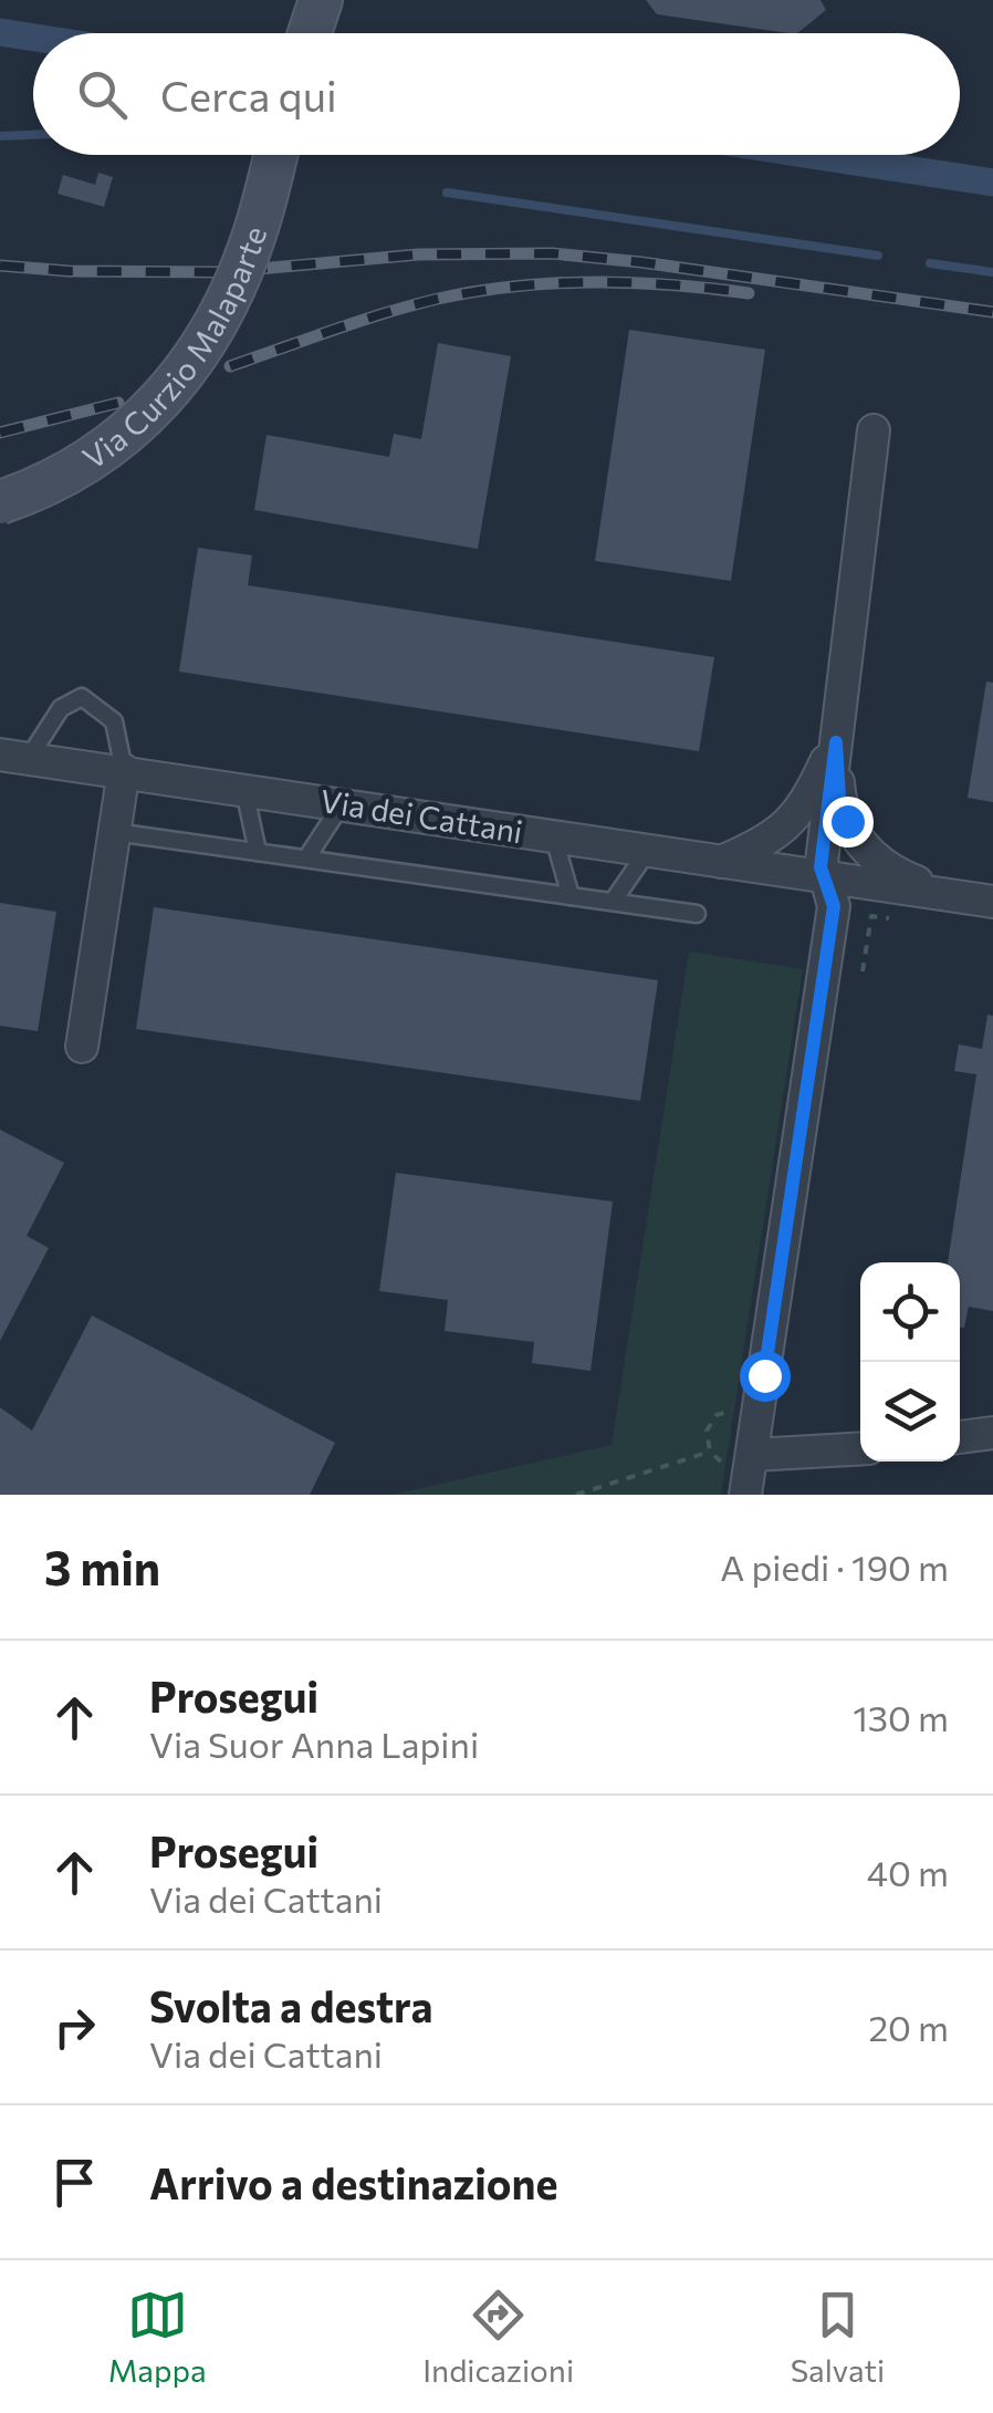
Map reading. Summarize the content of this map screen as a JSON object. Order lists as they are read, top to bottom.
{
  "streets": {
    "street": ["Via Curzio Malaparte", "Via dei Cattani"]
  },
  "page": {
    "search": "Cerca qui",
    "heading": ["3 min", "A piedi · 190 m"],
    "list": [
      ["Prosegui", "Via Suor Anna Lapini", "130 m"],
      ["Prosegui", "Via dei Cattani", "40 m"],
      ["Svolta a destra", "Via dei Cattani", "20 m"],
      "Arrivo a destinazione"
    ],
    "nav": ["Mappa", "Indicazioni", "Salvati"]
  }
}
